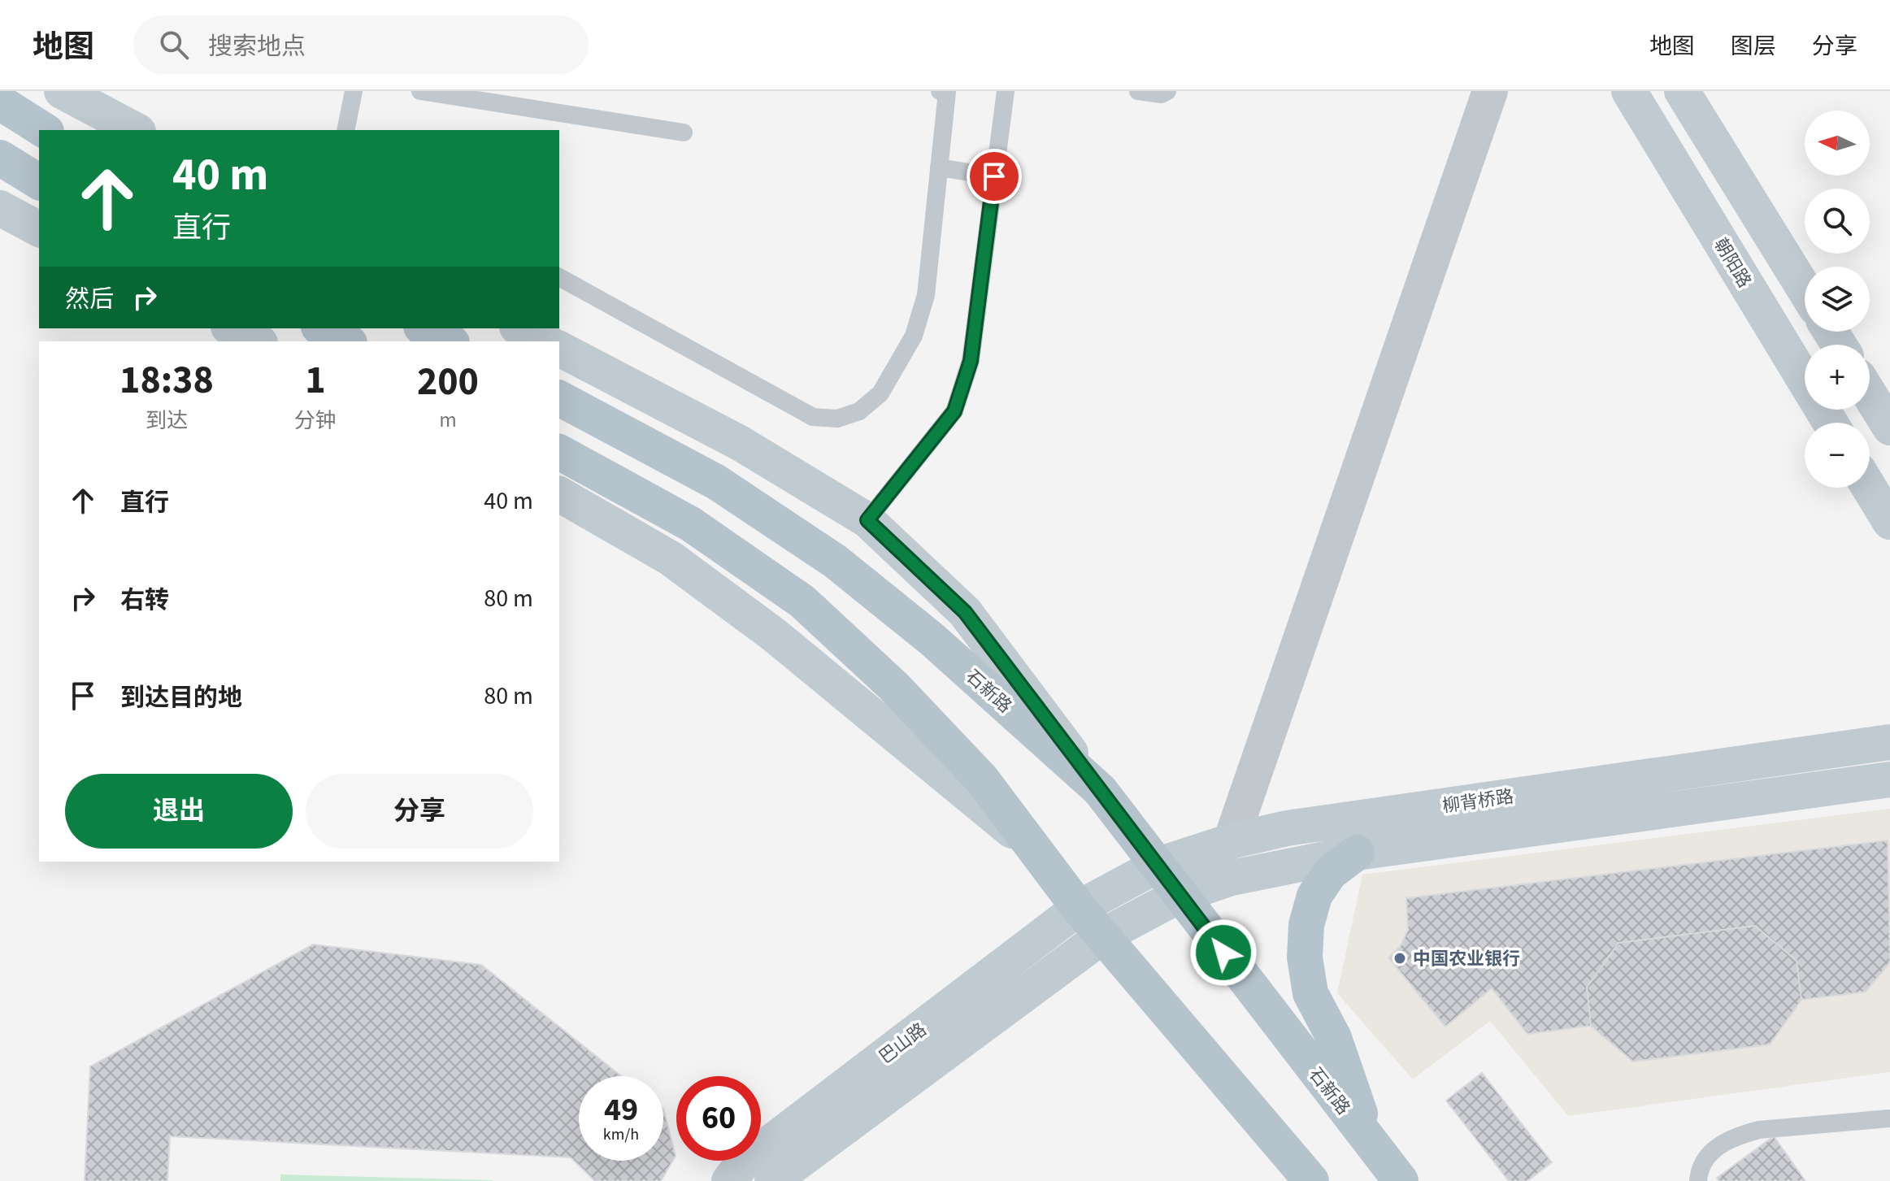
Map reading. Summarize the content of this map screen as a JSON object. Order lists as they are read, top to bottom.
{
  "streets": {
    "main road": ["石新路"],
    "street": ["朝阳路", "柳背桥路", "巴山路"]
  },
  "crossings": [
    ["石新路", "柳背桥路"],
    ["柳背桥路", "巴山路"]
  ],
  "places": ["中国农业银行"],
  "north": "left",
  "page": {
    "header": "地图",
    "search": "搜索地点",
    "nav": ["地图", "图层", "分享"],
    "map_buttons": ["+", "−"],
    "turn": ["40 m", "直行"],
    "then": "然后",
    "eta": [
      "18:38",
      "到达",
      "1",
      "分钟",
      "200",
      "m"
    ],
    "list": [
      {
        "name": "直行",
        "value": "40 m"
      },
      {
        "name": "右转",
        "value": "80 m"
      },
      {
        "name": "到达目的地",
        "value": "80 m"
      }
    ],
    "buttons": ["退出", "分享"],
    "speed": "49 km/h",
    "limit": "60"
  }
}
